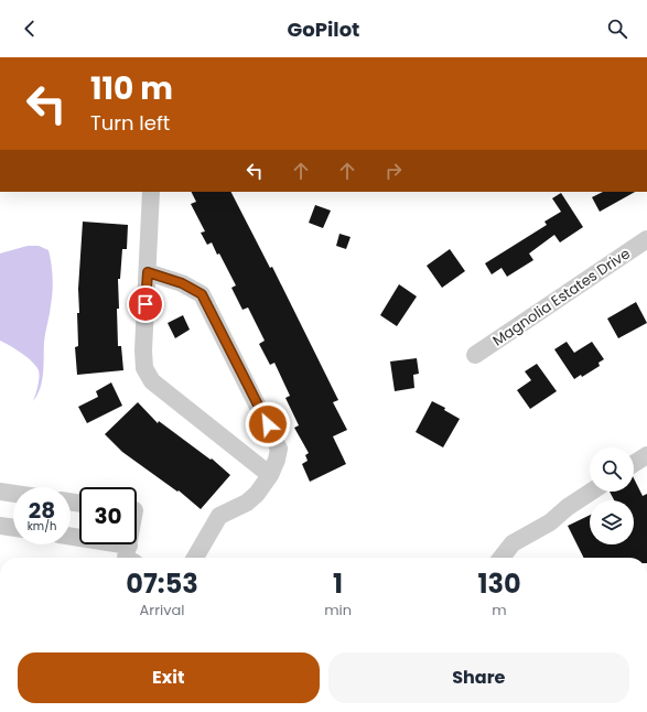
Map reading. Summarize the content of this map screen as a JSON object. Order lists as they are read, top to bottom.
{
  "streets": {
    "street": ["Magnolia Estates Drive"]
  },
  "page": {
    "header": "GoPilot",
    "turn": ["110 m", "Turn left"],
    "speed": "28 km/h",
    "limit": "30",
    "eta": [
      "07:53",
      "Arrival",
      "1",
      "min",
      "130",
      "m"
    ],
    "buttons": ["Exit", "Share"]
  }
}
